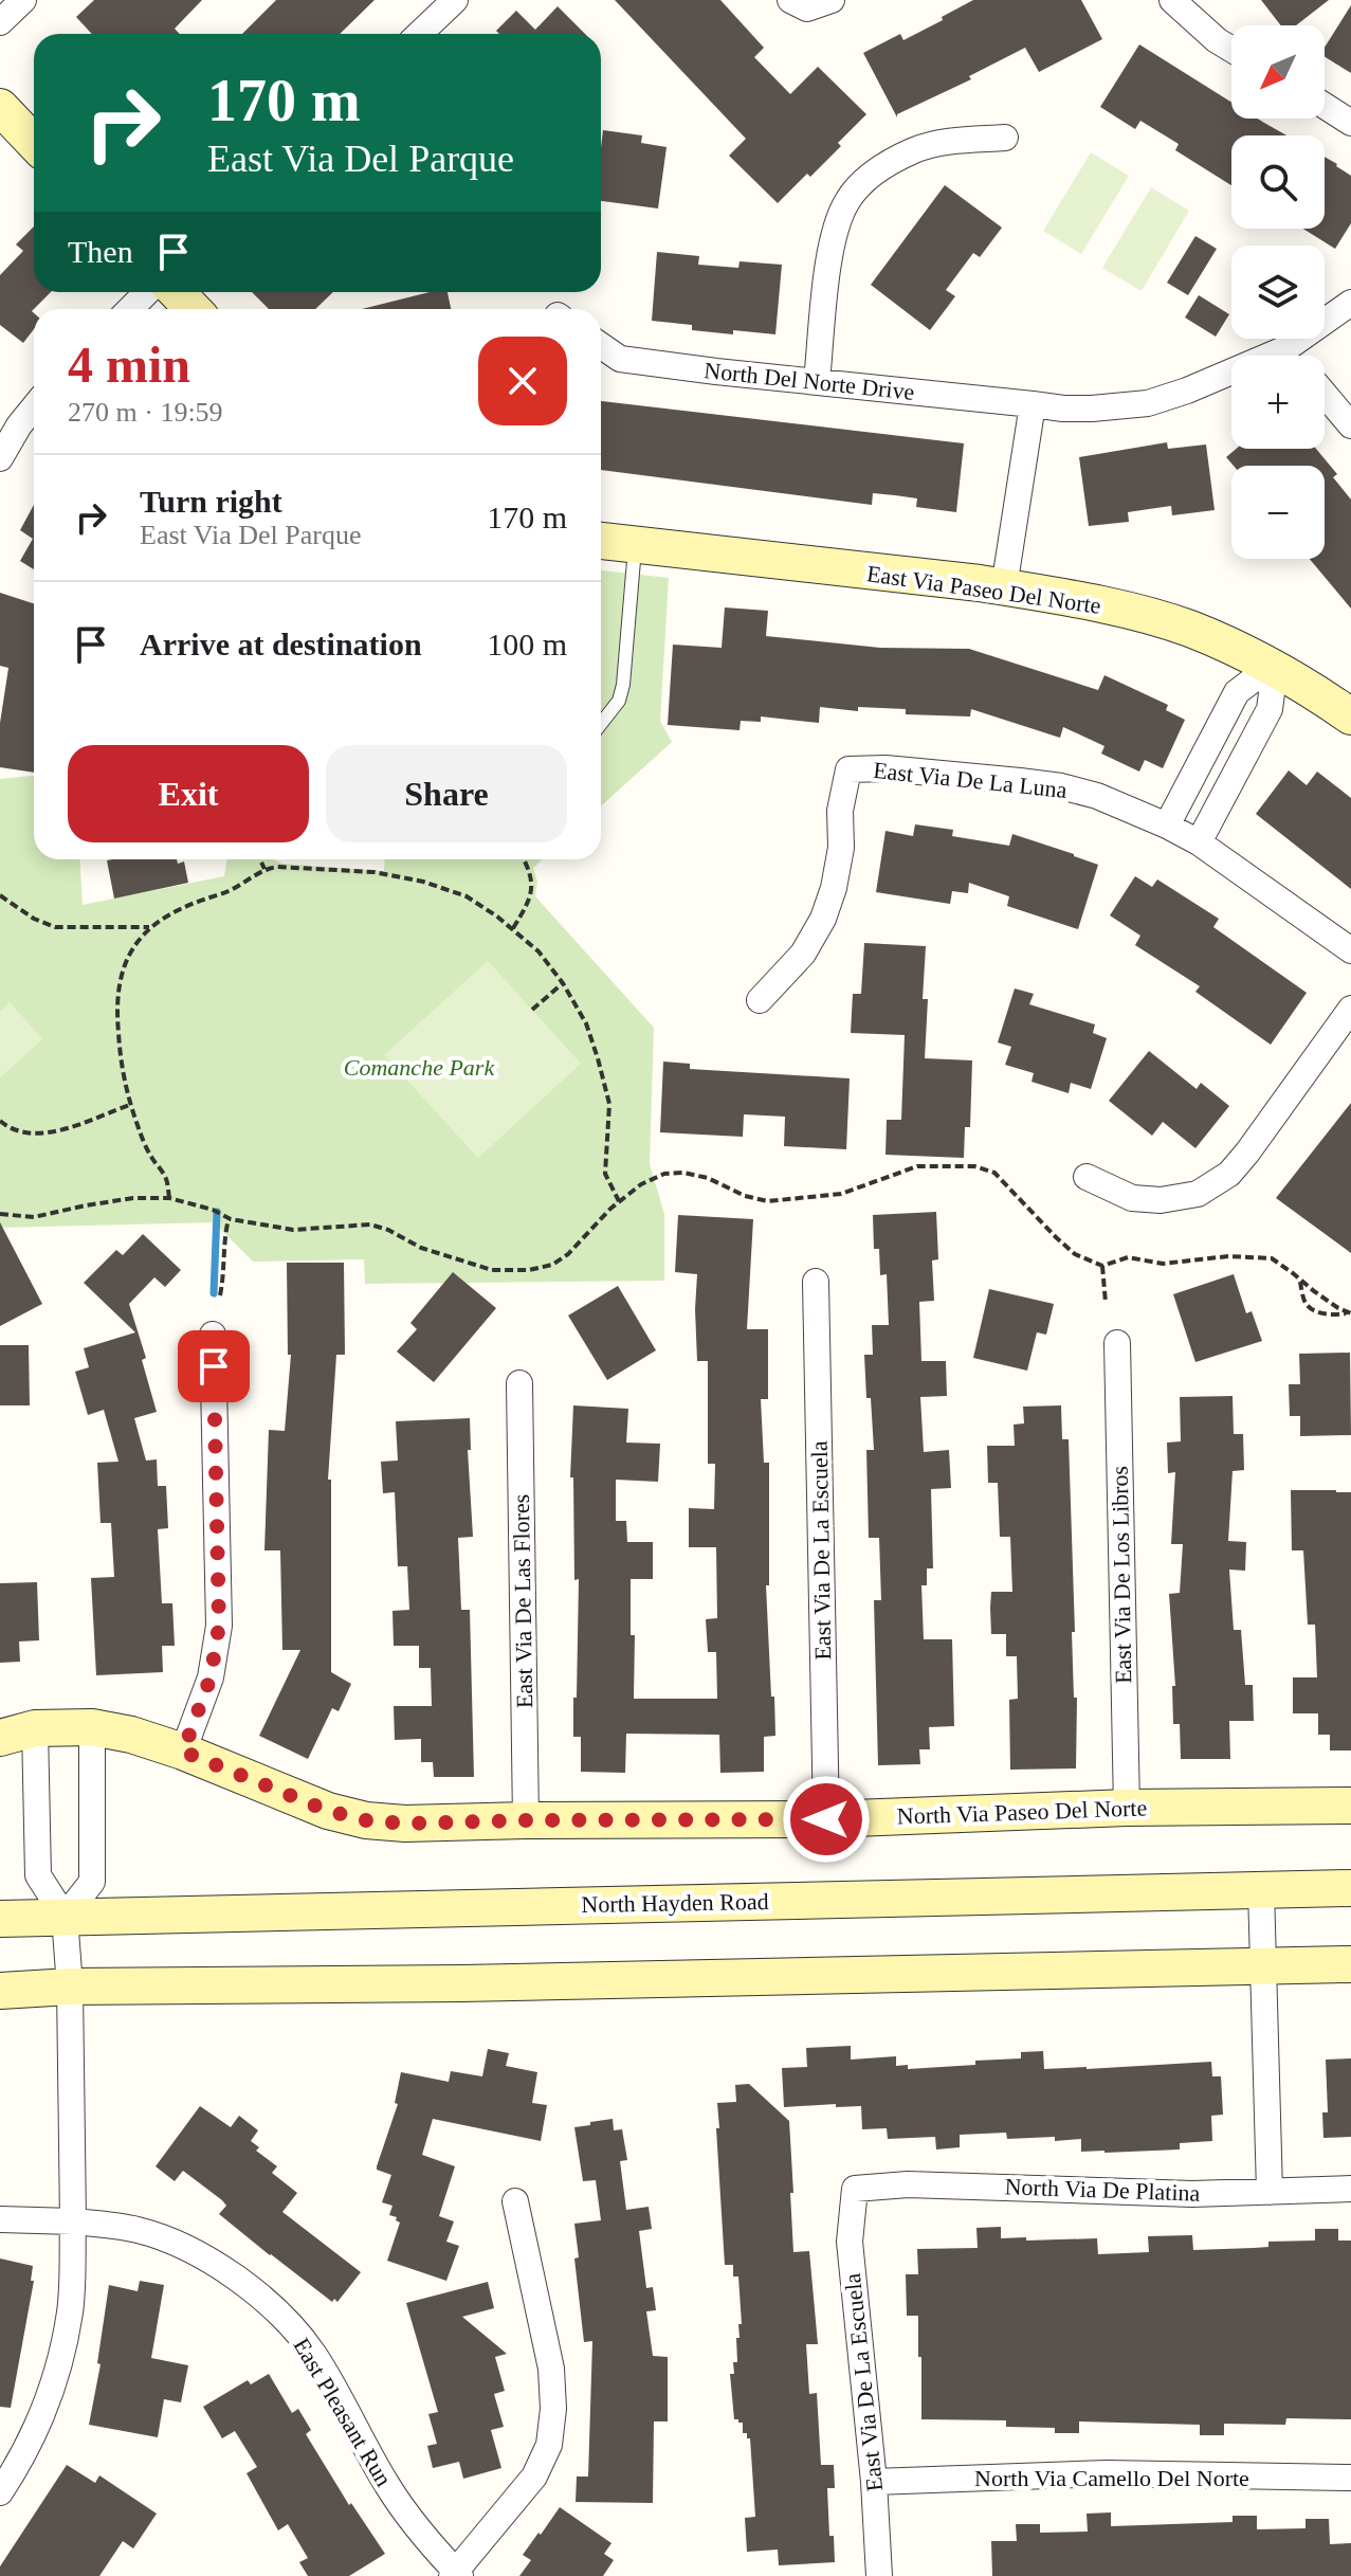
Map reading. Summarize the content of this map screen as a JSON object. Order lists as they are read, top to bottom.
{
  "streets": {
    "main road": ["East Via Paseo Del Norte", "North Via Paseo Del Norte", "North Hayden Road"],
    "street": [
      "North Del Norte Drive",
      "East Via De La Luna",
      "East Via De La Escuela",
      "East Via De Los Libros",
      "East Via De Las Flores",
      "North Via De Platina",
      "East Pleasant Run",
      "North Via Camello Del Norte"
    ]
  },
  "crossings": [
    ["East Via De La Escuela", "North Via Paseo Del Norte"],
    ["East Via De La Escuela", "North Via De Platina"],
    ["East Via De La Escuela", "North Via Camello Del Norte"],
    ["East Via De Los Libros", "North Via Paseo Del Norte"],
    ["East Via De Las Flores", "North Via Paseo Del Norte"]
  ],
  "parks": ["Comanche Park"],
  "north": "bottom left",
  "page": {
    "map_buttons": ["+", "−"],
    "turn": ["170 m", "East Via Del Parque"],
    "then": "Then",
    "heading": ["4 min", "270 m · 19:59"],
    "list": [
      {
        "name": "Turn right",
        "note": "East Via Del Parque",
        "value": "170 m"
      },
      {
        "name": "Arrive at destination",
        "value": "100 m"
      }
    ],
    "buttons": ["Exit", "Share"]
  }
}
